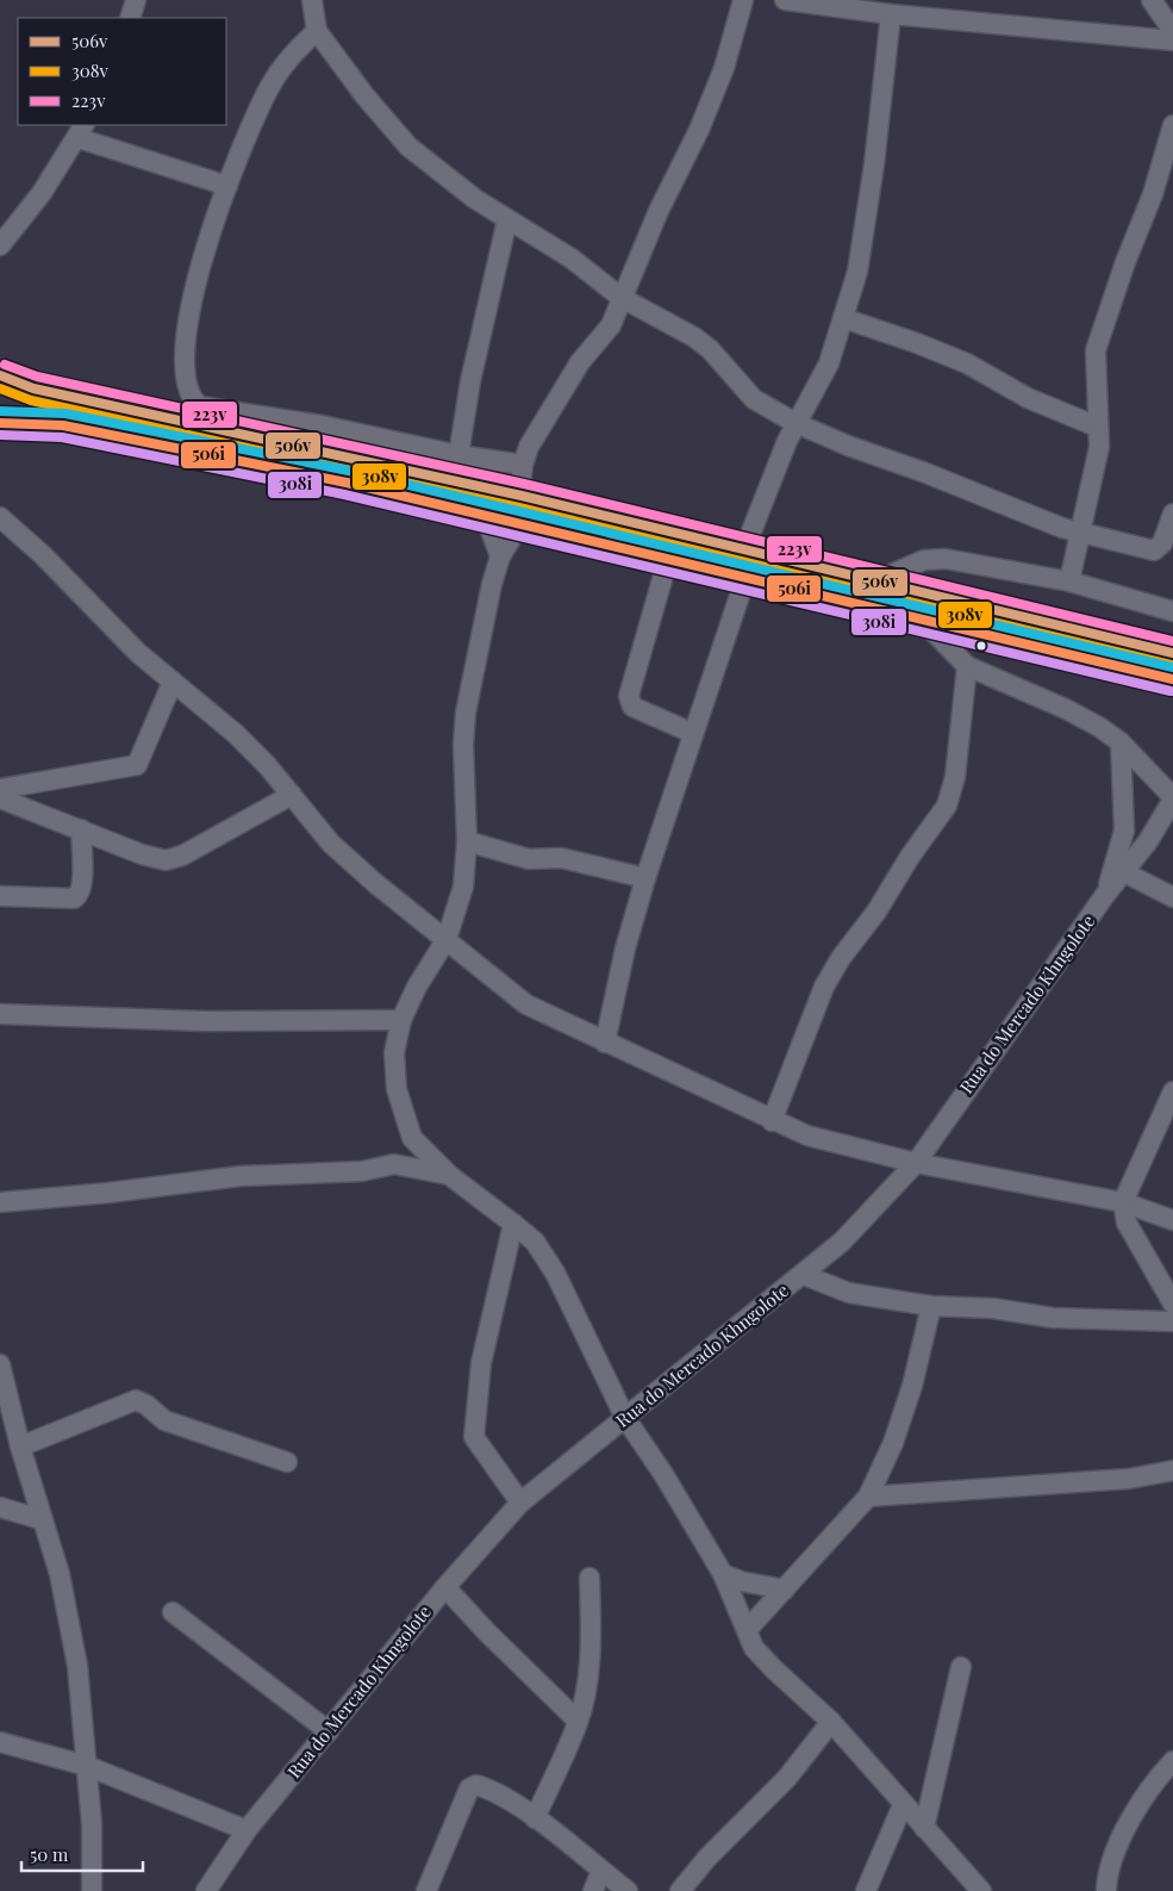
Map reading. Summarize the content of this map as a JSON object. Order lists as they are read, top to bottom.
{
  "streets": {
    "street": ["Rua do Mercado Khngolote"]
  },
  "lines": [
    "transit line 223v",
    "transit line 506v",
    "transit line 308v",
    "transit line 506i",
    "transit line 308i"
  ],
  "legend": ["506v", "308v", "223v"],
  "scale_bar": "50 m"
}
